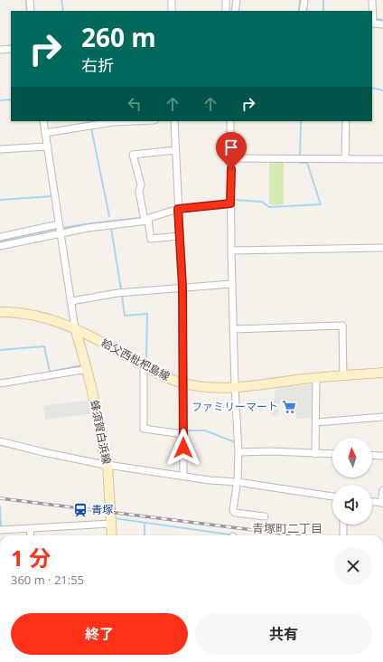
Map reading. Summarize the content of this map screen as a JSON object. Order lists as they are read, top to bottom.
{
  "streets": {
    "main road": ["給父西枇杷島線", "蜂須賀白浜線"]
  },
  "crossings": [
    ["給父西枇杷島線", "蜂須賀白浜線"]
  ],
  "districts": ["青塚町二丁目"],
  "places": {
    "supermarket": ["ファミリーマート"],
    "station": ["青塚"]
  },
  "north": "top",
  "page": {
    "turn": ["260 m", "右折"],
    "heading": ["1 分", "360 m · 21:55"],
    "buttons": ["終了", "共有"]
  }
}
